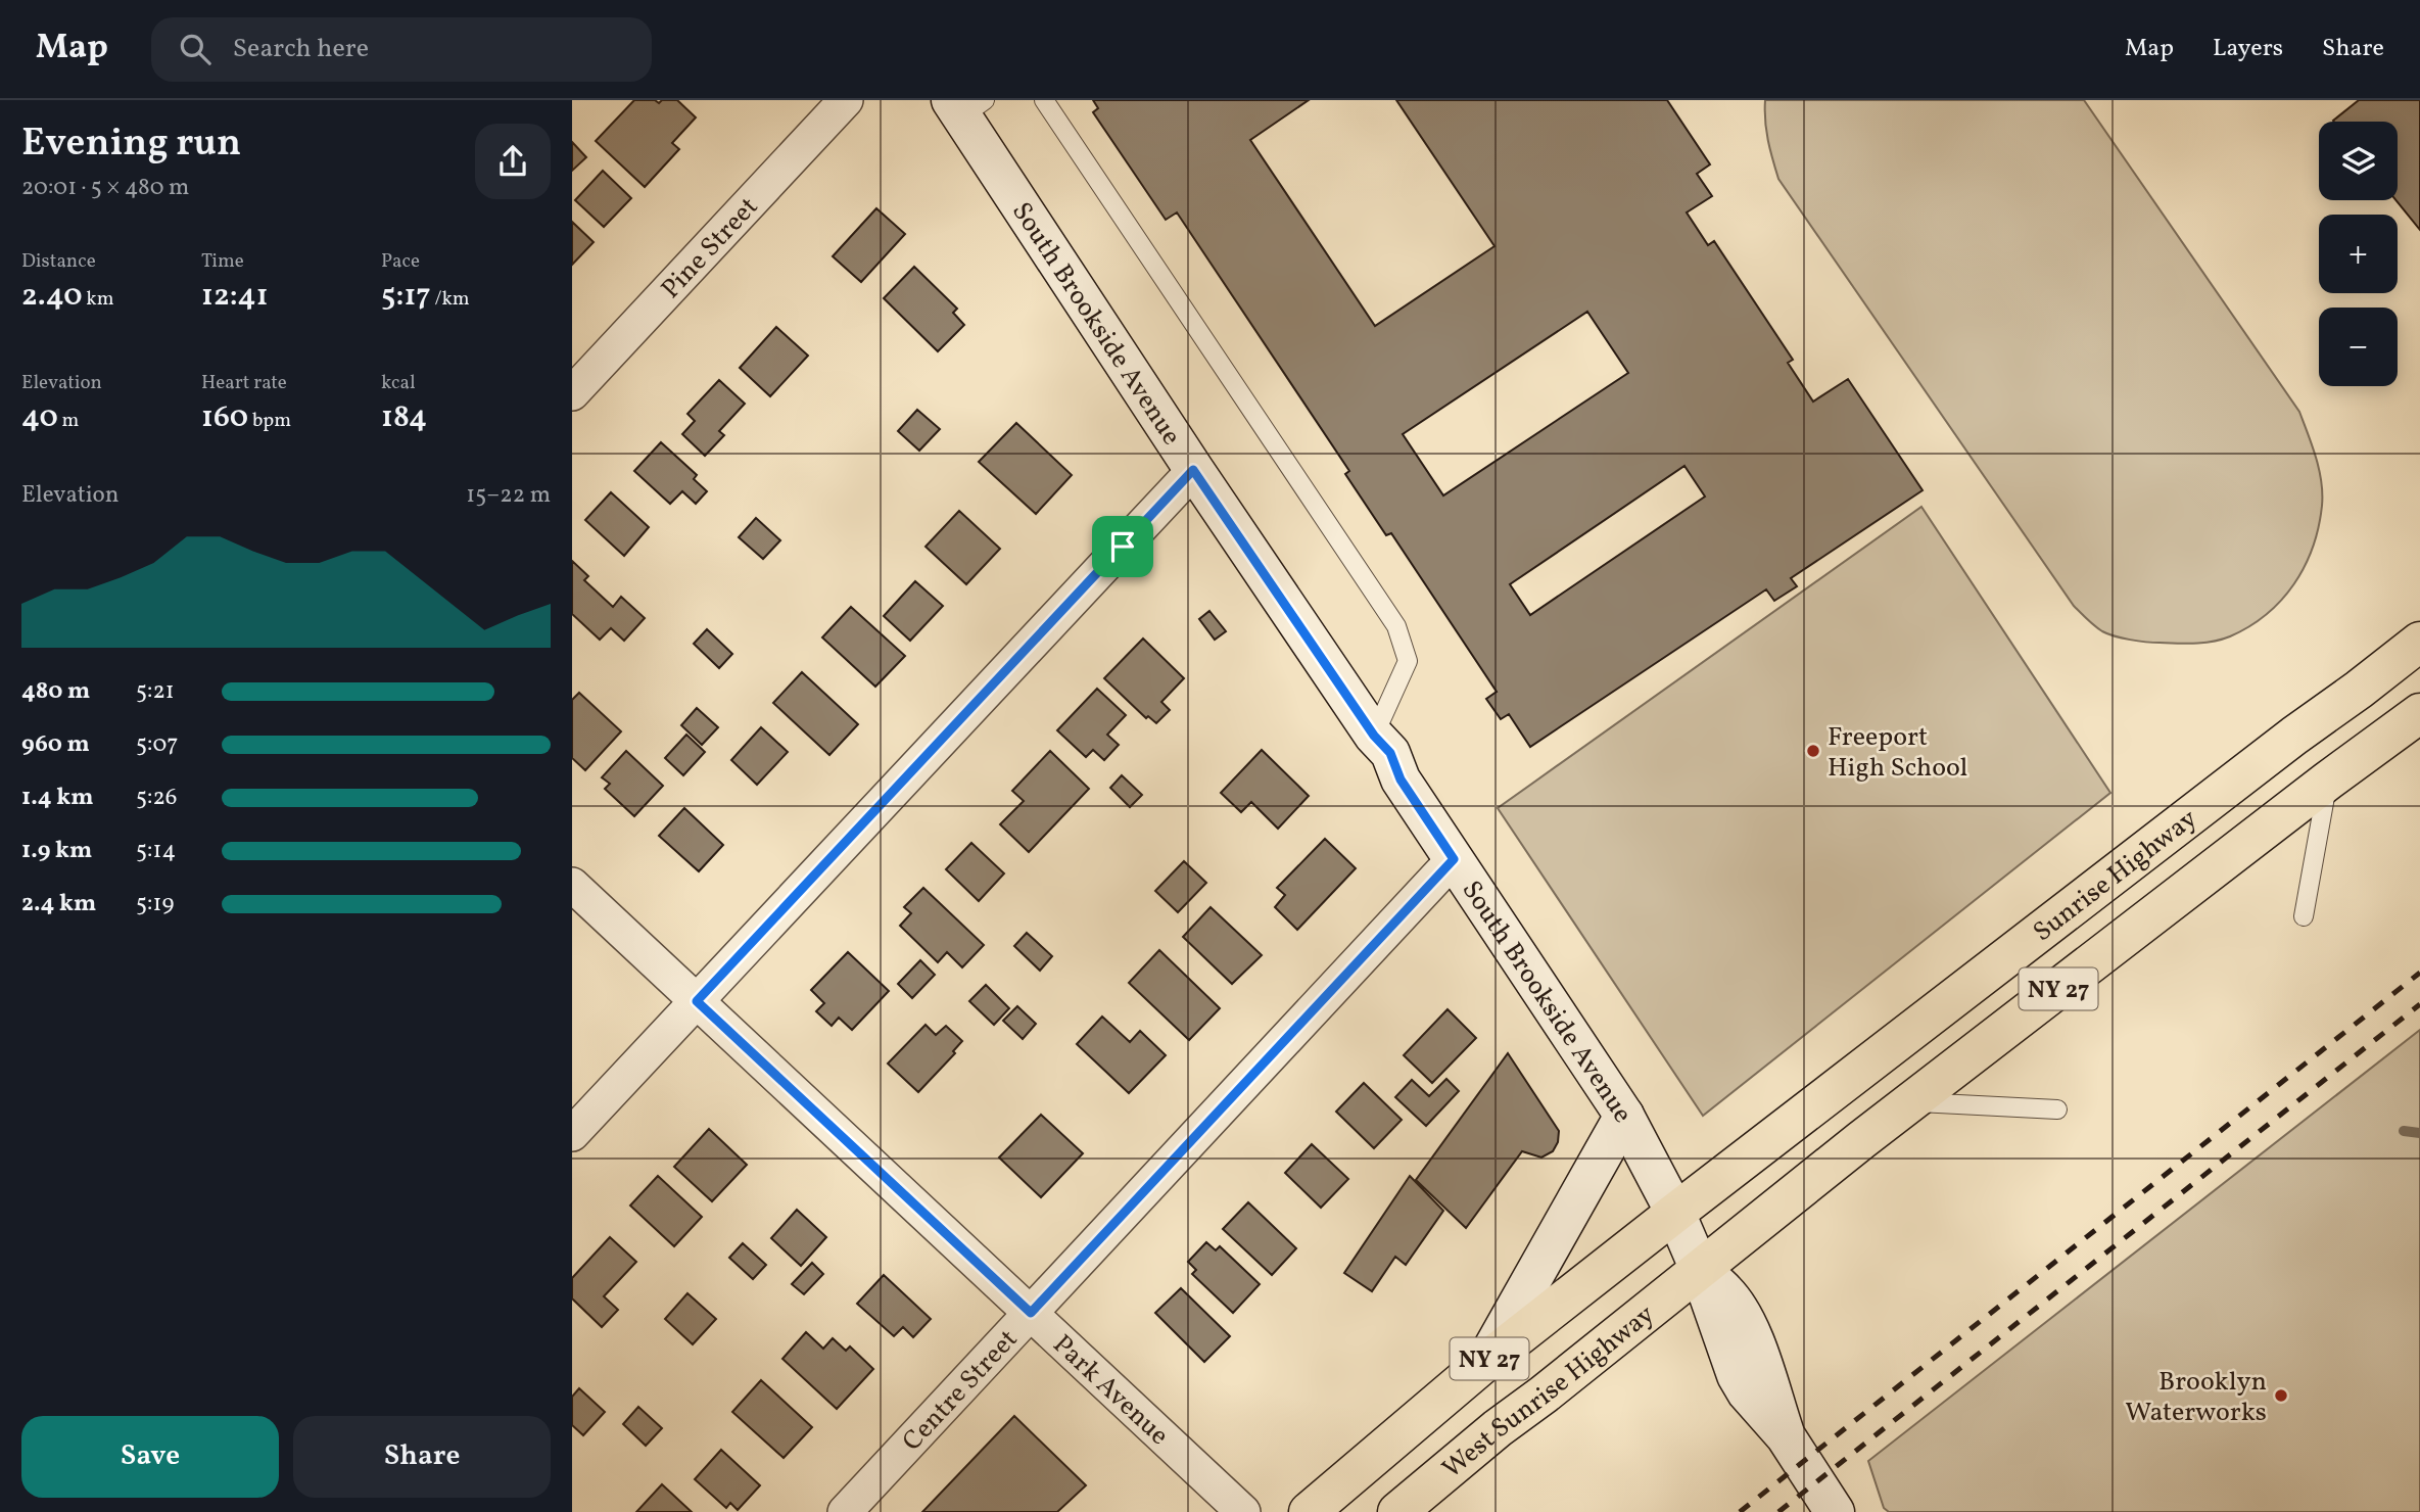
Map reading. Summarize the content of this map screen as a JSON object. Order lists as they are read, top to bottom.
{
  "streets": {
    "highway": ["Sunrise Highway", "NY 27", "West Sunrise Highway"],
    "main road": ["South Brookside Avenue"],
    "street": ["Pine Street", "Park Avenue", "Centre Street"]
  },
  "crossings": [
    ["South Brookside Avenue", "Sunrise Highway"],
    ["South Brookside Avenue", "NY 27"],
    ["South Brookside Avenue", "Centre Street"],
    ["South Brookside Avenue", "West Sunrise Highway"],
    ["Sunrise Highway", "NY 27"],
    ["Sunrise Highway", "West Sunrise Highway"],
    ["Park Avenue", "Centre Street"]
  ],
  "places": ["Freeport High School", "Brooklyn Waterworks"],
  "page": {
    "header": "Map",
    "search": "Search here",
    "nav": ["Map", "Layers", "Share"],
    "heading": ["Evening run", "20:01 · 5 × 480 m"],
    "map_buttons": ["+", "−"],
    "stats": [
      ["Distance", "2.40 km"],
      ["Time", "12:41"],
      ["Pace", "5:17 /km"],
      ["Elevation", "40 m"],
      ["Heart rate", "160 bpm"],
      ["kcal", "184"]
    ],
    "chart": ["Elevation", "15–22 m"],
    "list": [
      {
        "name": "480 m",
        "note": "5:21"
      },
      {
        "name": "960 m",
        "note": "5:07"
      },
      {
        "name": "1.4 km",
        "note": "5:26"
      },
      {
        "name": "1.9 km",
        "note": "5:14"
      },
      {
        "name": "2.4 km",
        "note": "5:19"
      }
    ],
    "buttons": ["Save", "Share"]
  }
}
